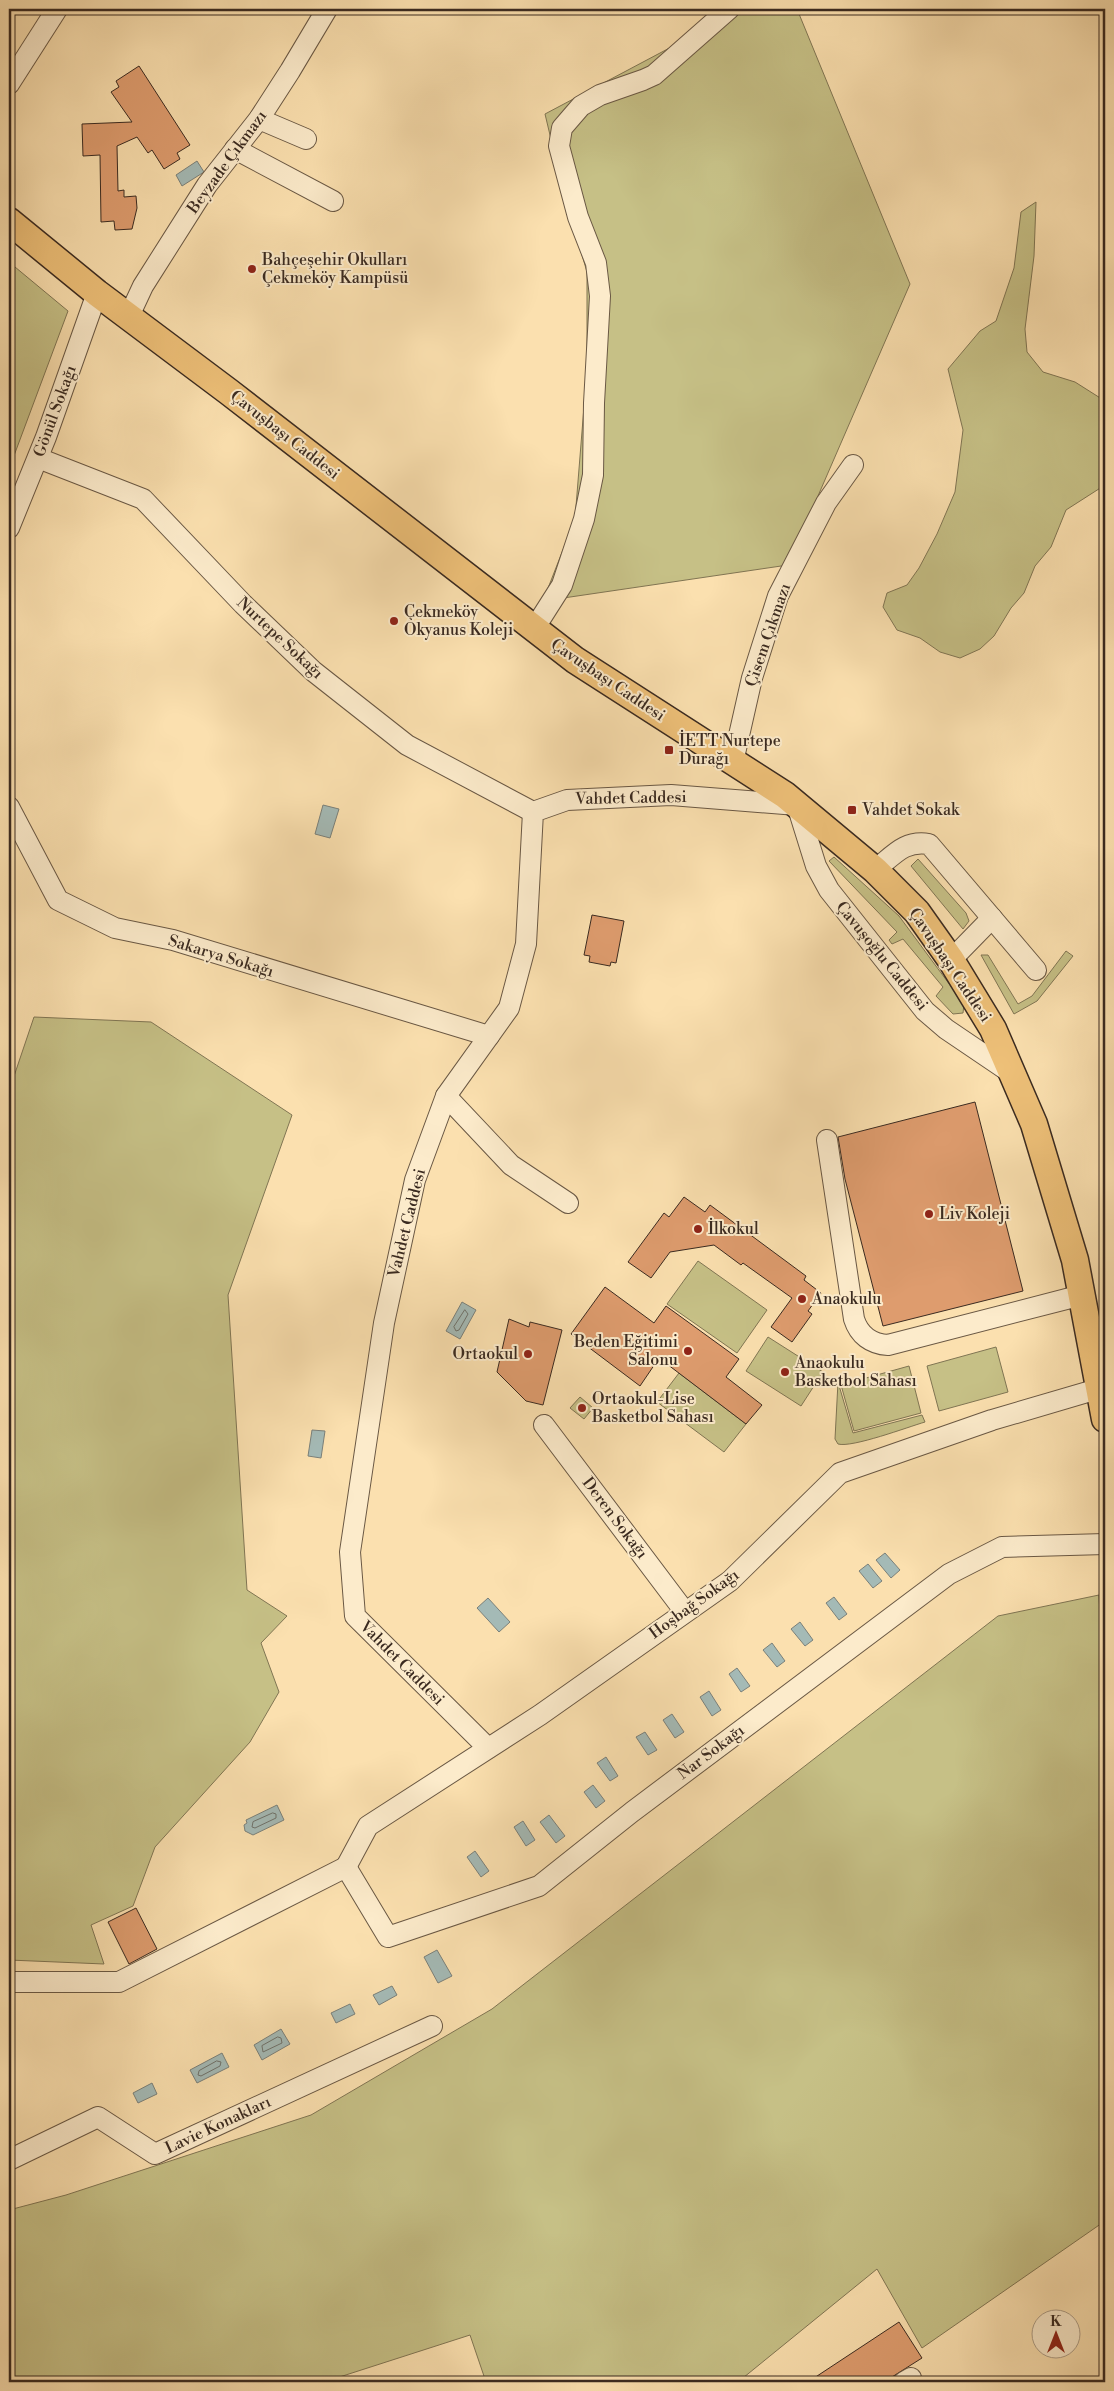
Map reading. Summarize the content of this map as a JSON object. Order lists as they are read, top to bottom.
{
  "streets": {
    "main road": ["Çavuşbaşı Caddesi"],
    "street": [
      "Beyzade Çıkmazı",
      "Gönül Sokağı",
      "Çisem Çıkmazı",
      "Nurtepe Sokağı",
      "Vahdet Caddesi",
      "Sakarya Sokağı",
      "Çavuşoğlu Caddesi",
      "Deren Sokağı",
      "Hoşbağ Sokağı",
      "Nar Sokağı",
      "Lavie Konakları"
    ]
  },
  "crossings": [
    ["Beyzade Çıkmazı", "Çavuşbaşı Caddesi"],
    ["Gönül Sokağı", "Çavuşbaşı Caddesi"],
    ["Gönül Sokağı", "Nurtepe Sokağı"],
    ["Çavuşbaşı Caddesi", "Çisem Çıkmazı"],
    ["Çavuşbaşı Caddesi", "Vahdet Caddesi"],
    ["Çavuşbaşı Caddesi", "Çavuşoğlu Caddesi"],
    ["Çavuşbaşı Caddesi", "Hoşbağ Sokağı"],
    ["Nurtepe Sokağı", "Vahdet Caddesi"],
    ["Vahdet Caddesi", "Sakarya Sokağı"],
    ["Vahdet Caddesi", "Çavuşoğlu Caddesi"],
    ["Vahdet Caddesi", "Hoşbağ Sokağı"],
    ["Deren Sokağı", "Hoşbağ Sokağı"],
    ["Hoşbağ Sokağı", "Nar Sokağı"]
  ],
  "places": {
    "other": [
      "Bahçeşehir Okulları Çekmeköy Kampüsü",
      "Çekmeköy Okyanus Koleji",
      "Liv Koleji",
      "İlkokul",
      "Anaokulu",
      "Beden Eğitimi Salonu",
      "Ortaokul",
      "Anaokulu Basketbol Sahası",
      "Ortaokul-Lise Basketbol Sahası"
    ],
    "transit": ["İETT Nurtepe Durağı", "Vahdet Sokak"]
  },
  "north": "top"
}
